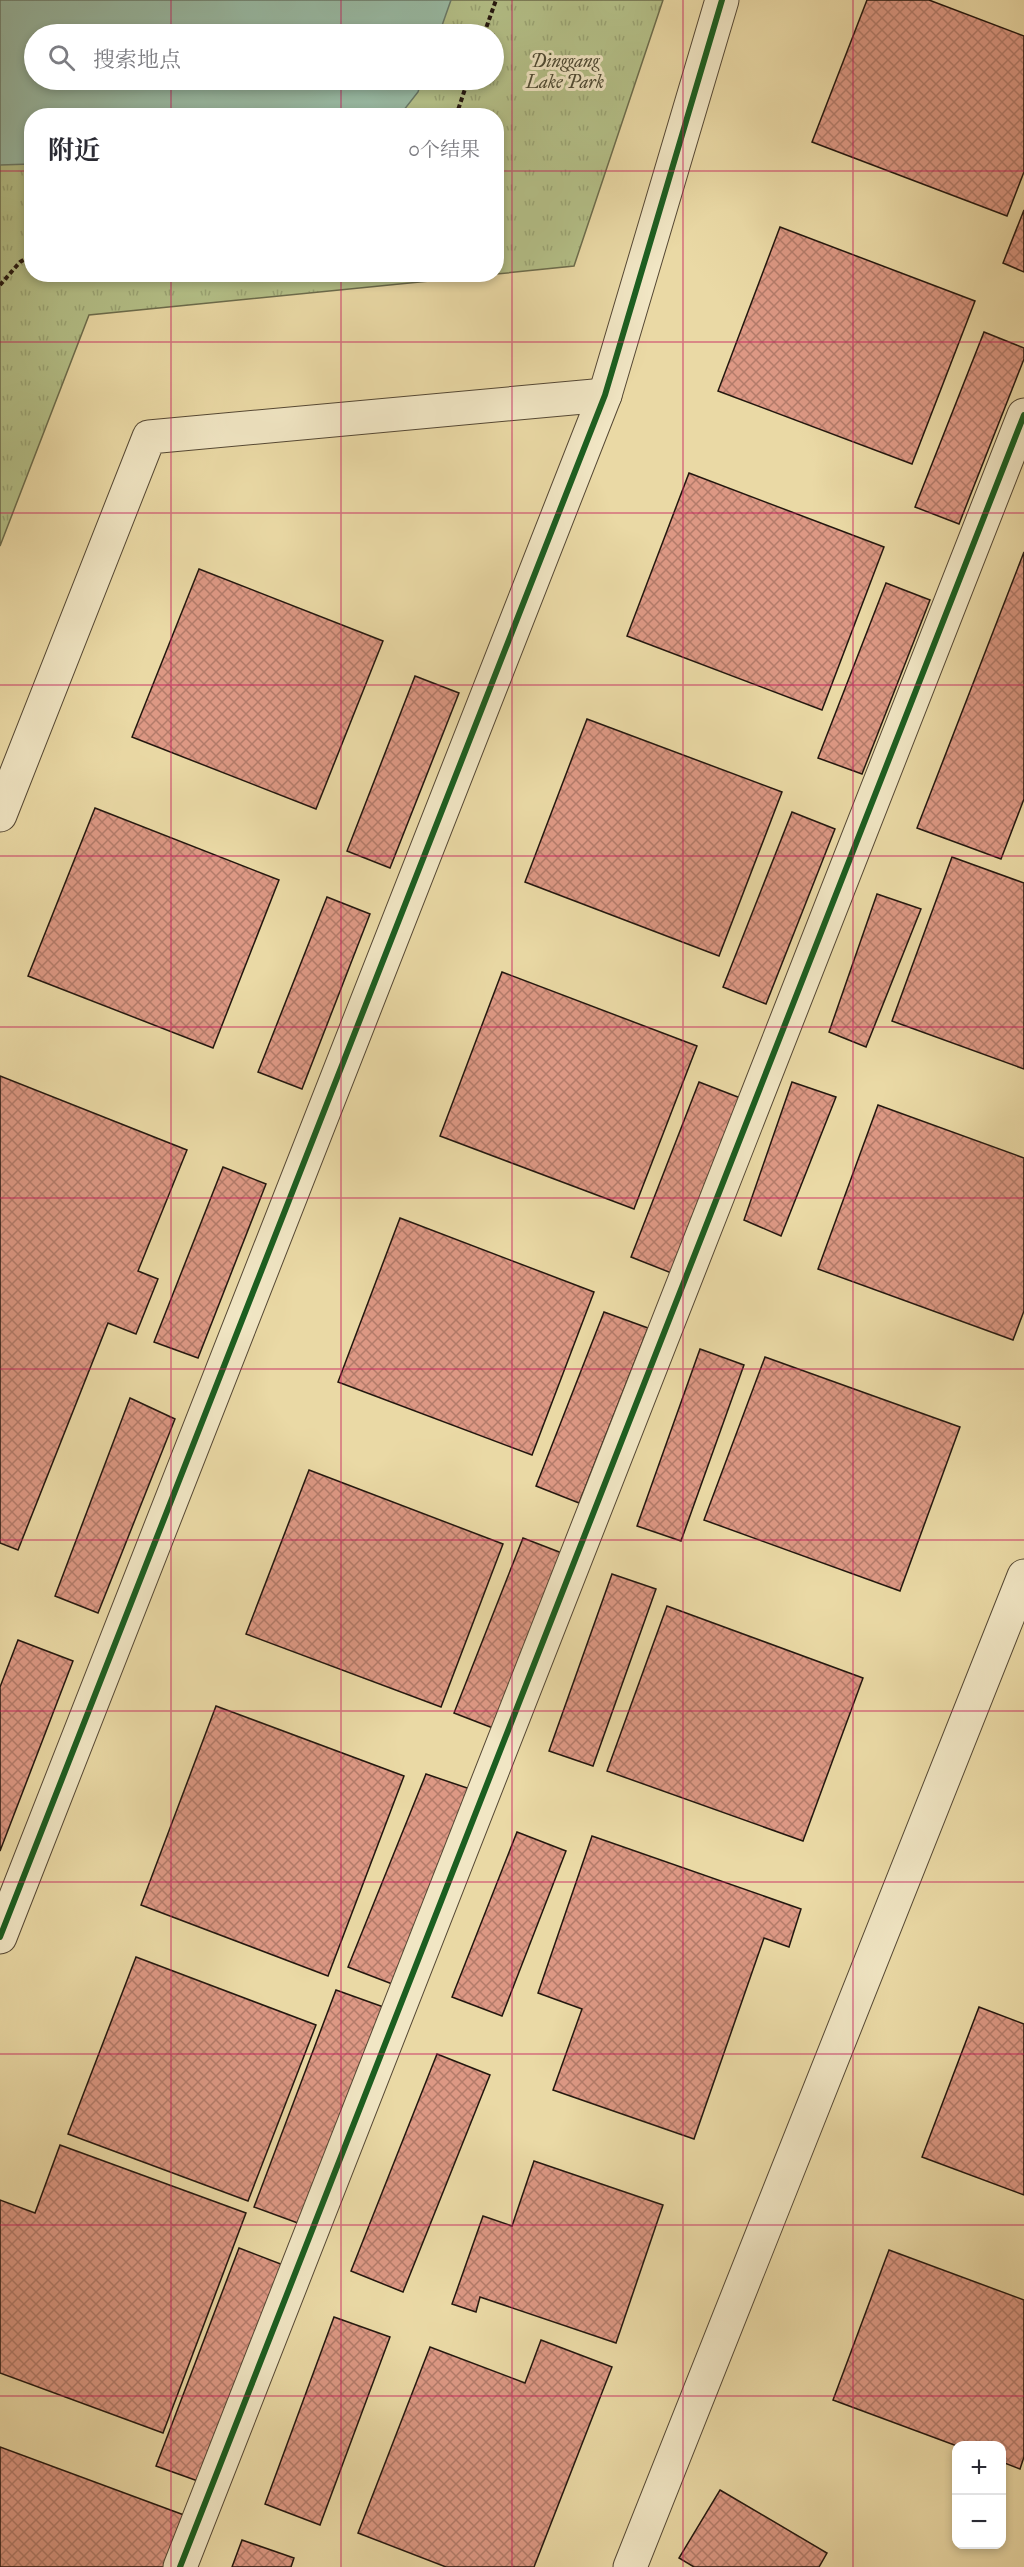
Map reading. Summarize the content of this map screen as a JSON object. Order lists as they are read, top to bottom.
{
  "parks": ["Dinggang Lake Park"],
  "page": {
    "search": "搜索地点",
    "heading": ["附近", "0个结果"],
    "map_buttons": ["+", "−"]
  }
}
